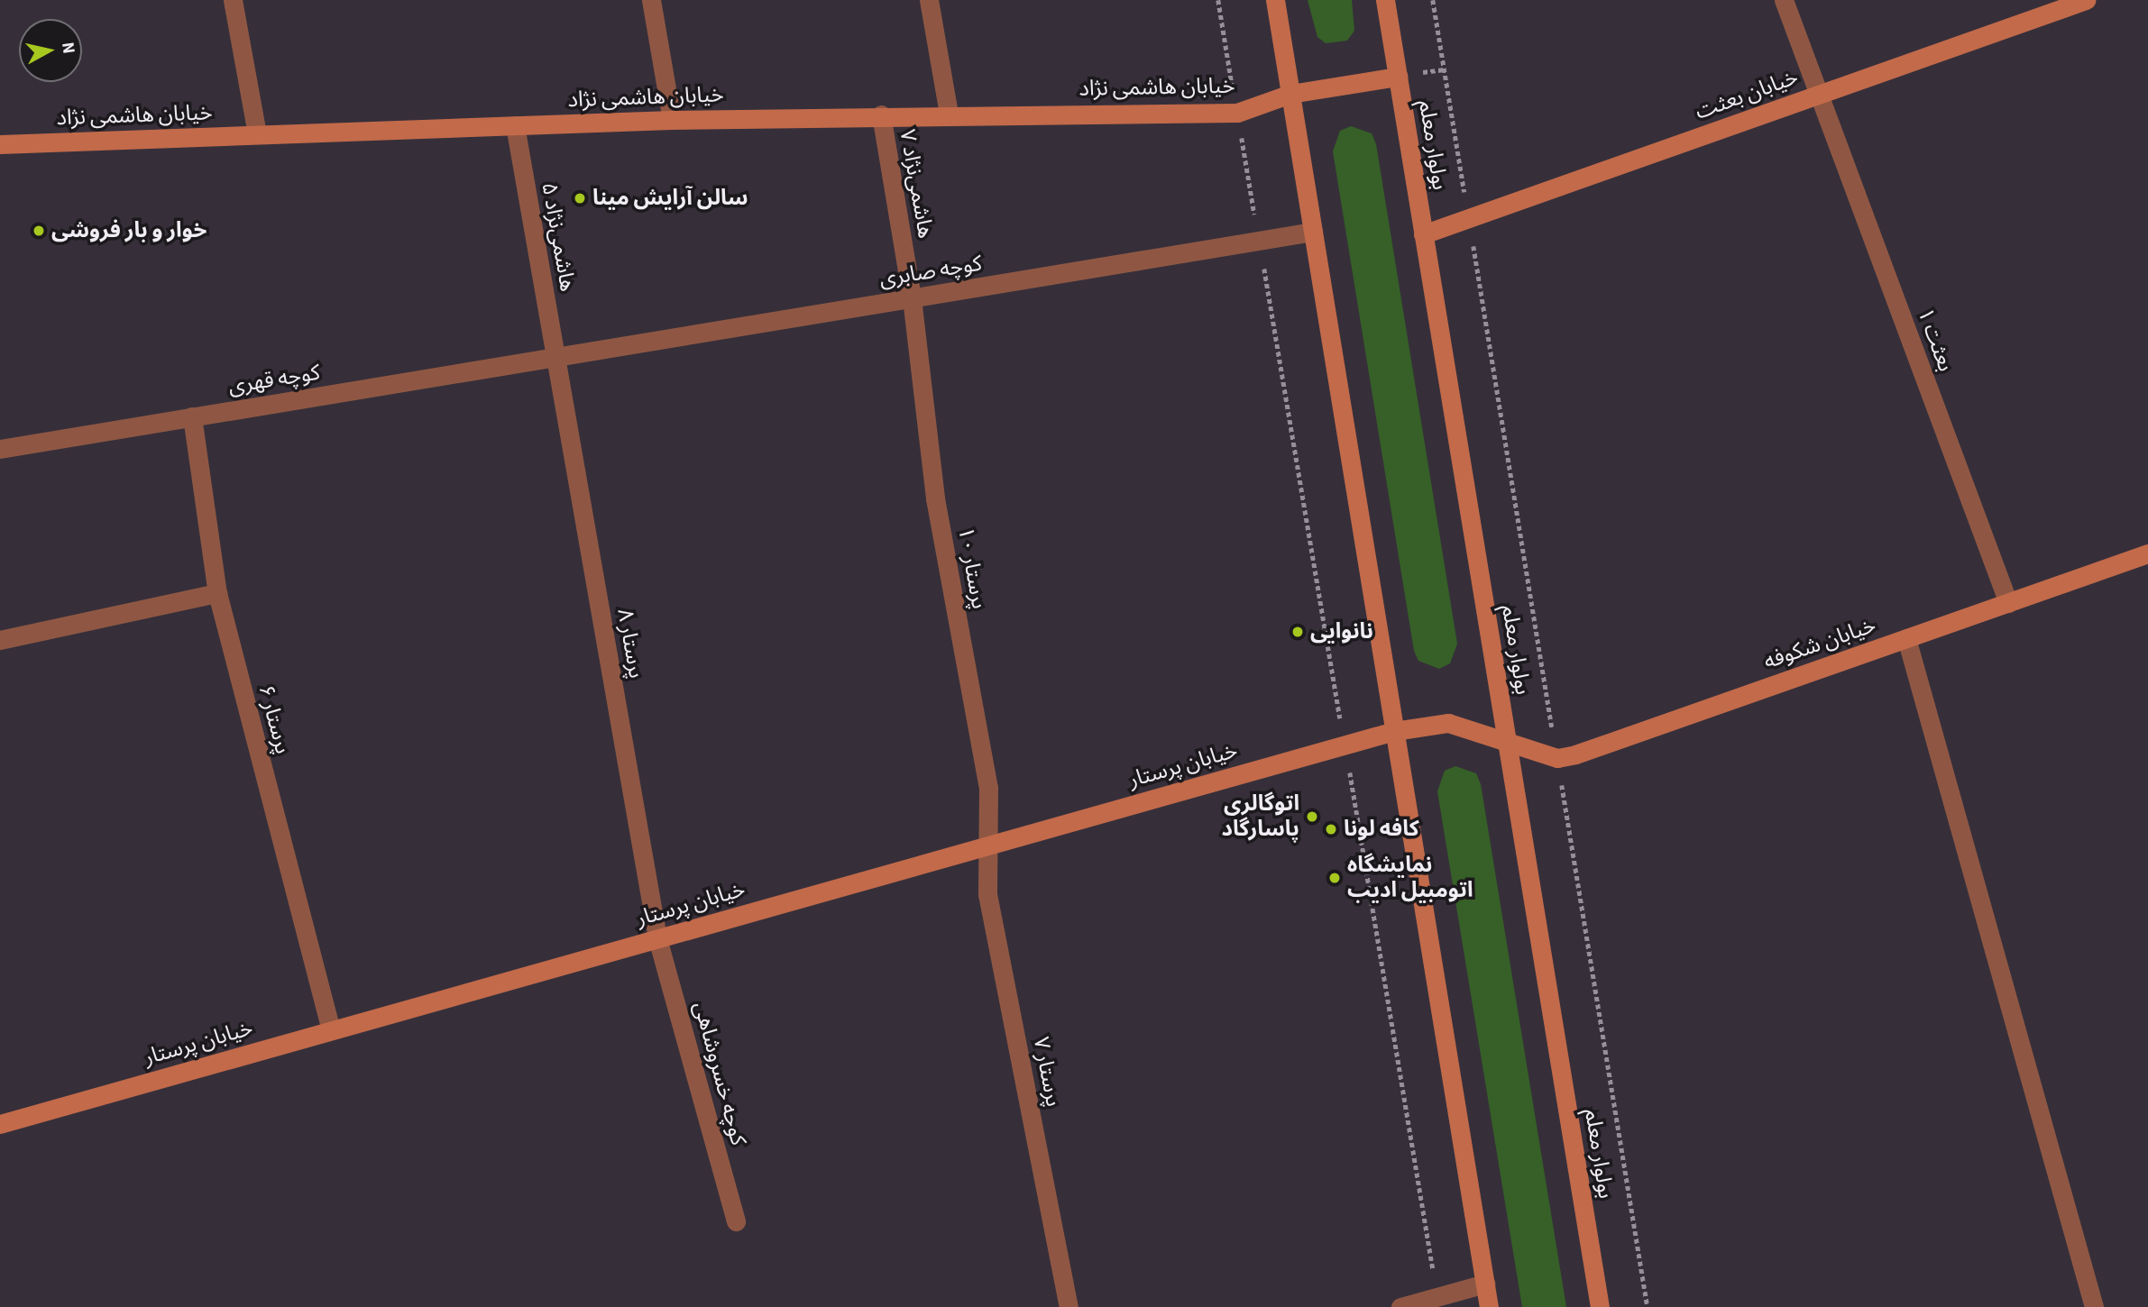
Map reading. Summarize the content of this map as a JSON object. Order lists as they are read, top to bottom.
{
  "streets": {
    "street": [
      "خیابان هاشمی نژاد",
      "خیابان بعثت",
      "بولوار معلم",
      "هاشمی‌نژاد ۷",
      "هاشمی‌نژاد ۵",
      "کوچه صابری",
      "بعثت ۱",
      "کوچه قهری",
      "پرستار ۱۰",
      "پرستار ۸",
      "خیابان شکوفه",
      "پرستار ۶",
      "خیابان پرستار",
      "پرستار ۷",
      "کوچه خسروشاهی"
    ]
  },
  "crossings": [
    ["خیابان هاشمی نژاد", "بولوار معلم"],
    ["خیابان هاشمی نژاد", "هاشمی‌نژاد ۷"],
    ["خیابان هاشمی نژاد", "هاشمی‌نژاد ۵"],
    ["خیابان بعثت", "بولوار معلم"],
    ["خیابان بعثت", "بعثت ۱"],
    ["بولوار معلم", "خیابان پرستار"],
    ["هاشمی‌نژاد ۷", "کوچه صابری"],
    ["هاشمی‌نژاد ۷", "پرستار ۱۰"],
    ["هاشمی‌نژاد ۵", "کوچه صابری"],
    ["هاشمی‌نژاد ۵", "کوچه قهری"],
    ["هاشمی‌نژاد ۵", "پرستار ۸"],
    ["کوچه صابری", "کوچه قهری"],
    ["کوچه صابری", "پرستار ۱۰"],
    ["کوچه صابری", "پرستار ۸"],
    ["بعثت ۱", "خیابان شکوفه"],
    ["کوچه قهری", "پرستار ۸"],
    ["کوچه قهری", "پرستار ۶"],
    ["پرستار ۱۰", "خیابان پرستار"],
    ["پرستار ۱۰", "پرستار ۷"],
    ["پرستار ۸", "خیابان پرستار"],
    ["پرستار ۸", "کوچه خسروشاهی"],
    ["پرستار ۶", "خیابان پرستار"],
    ["خیابان پرستار", "پرستار ۷"],
    ["خیابان پرستار", "کوچه خسروشاهی"]
  ],
  "places": [
    "سالن آرایش مینا",
    "خوار و بار فروشی",
    "نانوایی",
    "اتوگالری پاسارگاد",
    "کافه لونا",
    "نمایشگاه اتومبیل ادیب"
  ],
  "north": "right"
}
